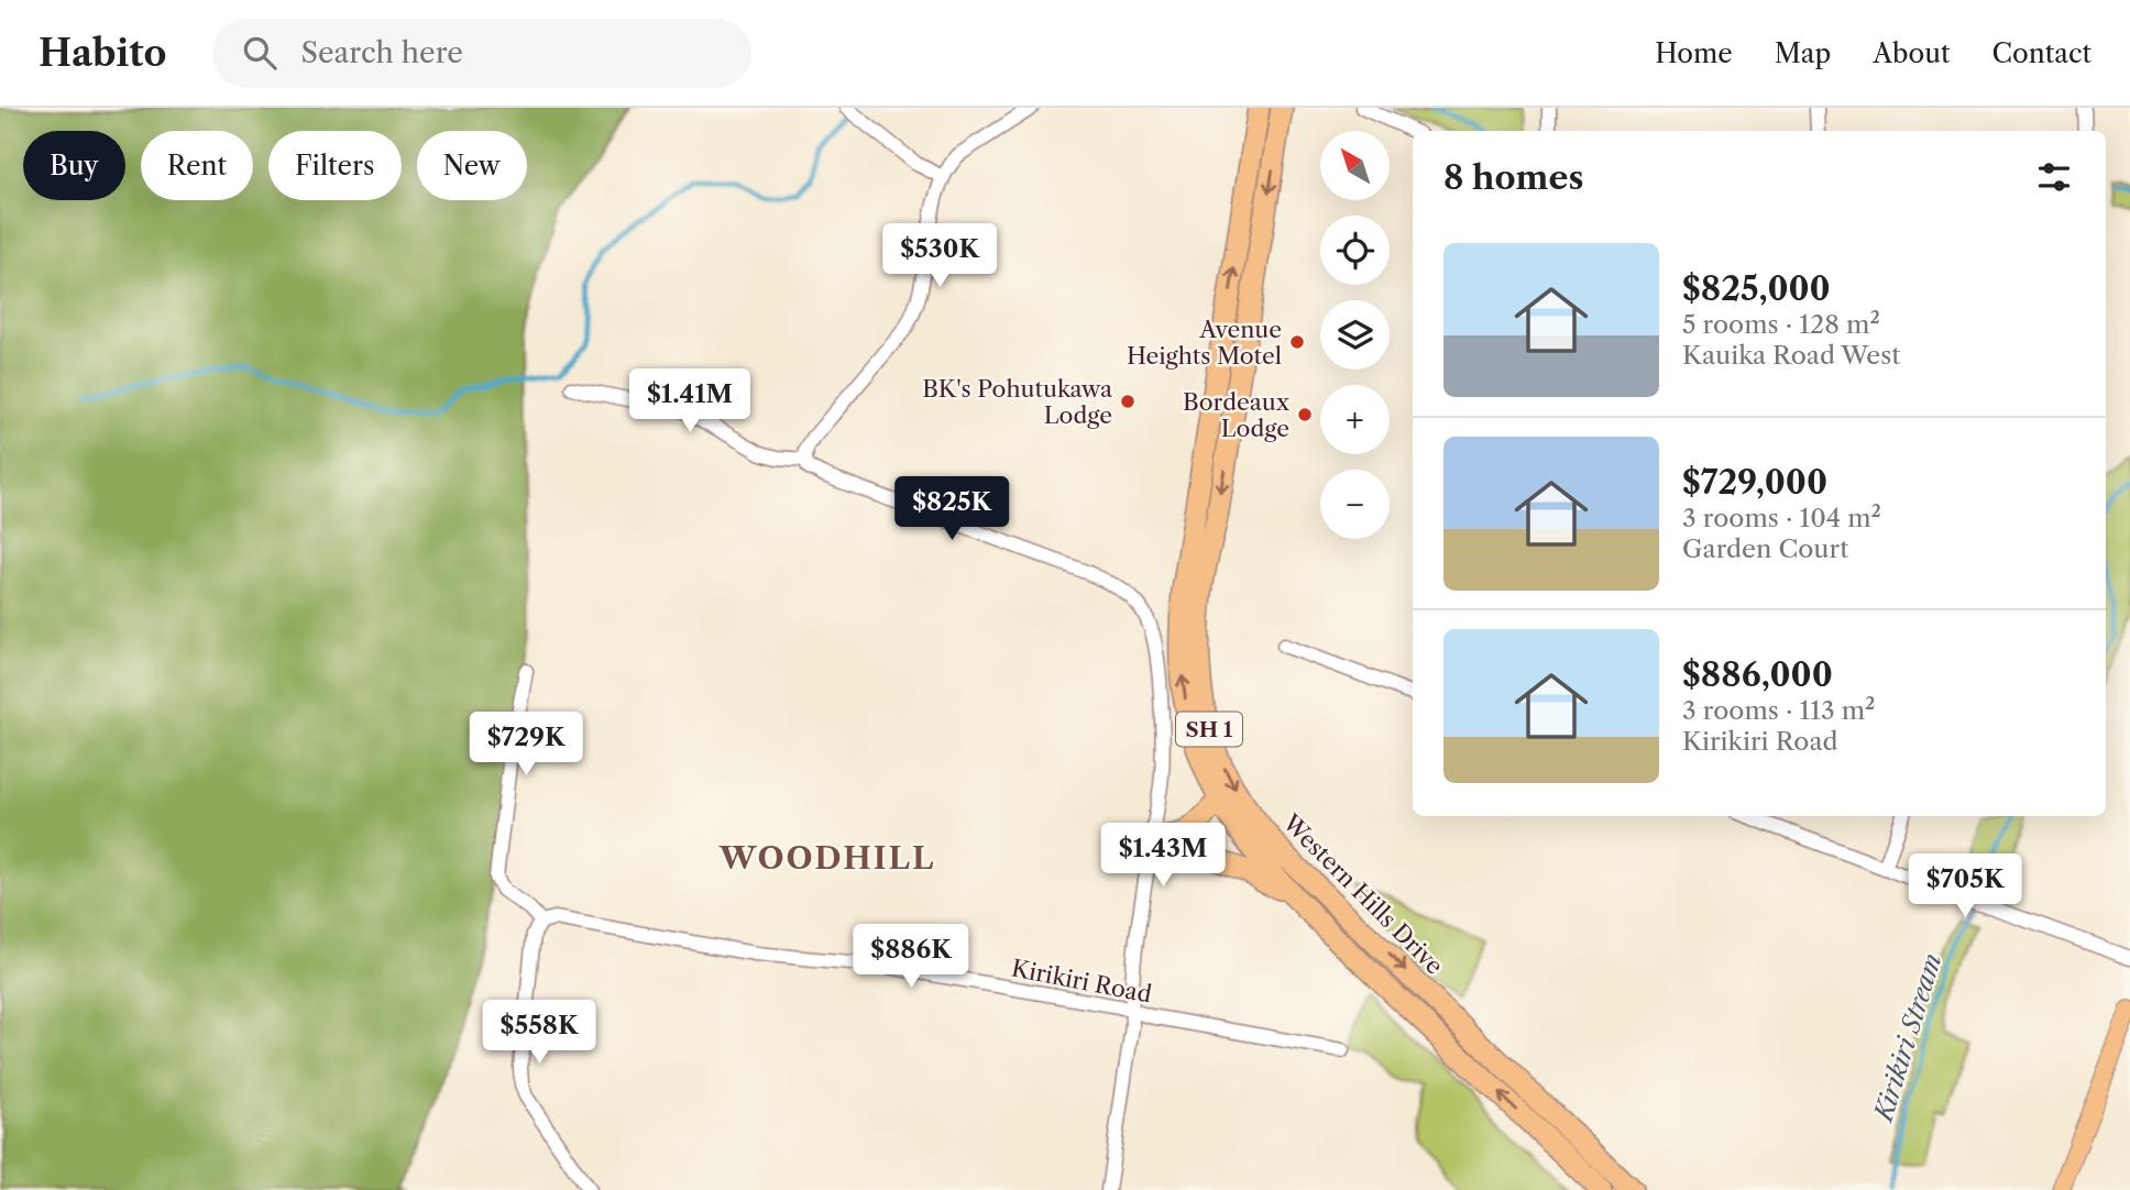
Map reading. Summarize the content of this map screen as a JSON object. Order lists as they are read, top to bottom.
{
  "streets": {
    "highway": ["SH 1", "Western Hills Drive"],
    "street": ["Kirikiri Road"]
  },
  "districts": ["WOODHILL"],
  "water": ["Kirikiri Stream"],
  "places": ["Avenue Heights Motel", "BK's Pohutukawa Lodge", "Bordeaux Lodge"],
  "north": "top left",
  "page": {
    "header": "Habito",
    "search": "Search here",
    "nav": [
      "Home",
      "Map",
      "About",
      "Contact"
    ],
    "map_buttons": ["+", "−"],
    "chip": [
      "Buy",
      "Rent",
      "Filters",
      "New"
    ],
    "heading": "8 homes",
    "price": [
      "$530K",
      "$1.41M",
      "$825K",
      "$729K",
      "$1.43M",
      "$705K",
      "$886K",
      "$558K"
    ],
    "list": [
      {
        "name": "$825,000",
        "note": "5 rooms · 128 m² · Kauika Road West"
      },
      {
        "name": "$729,000",
        "note": "3 rooms · 104 m² · Garden Court"
      },
      {
        "name": "$886,000",
        "note": "3 rooms · 113 m² · Kirikiri Road"
      }
    ]
  }
}
